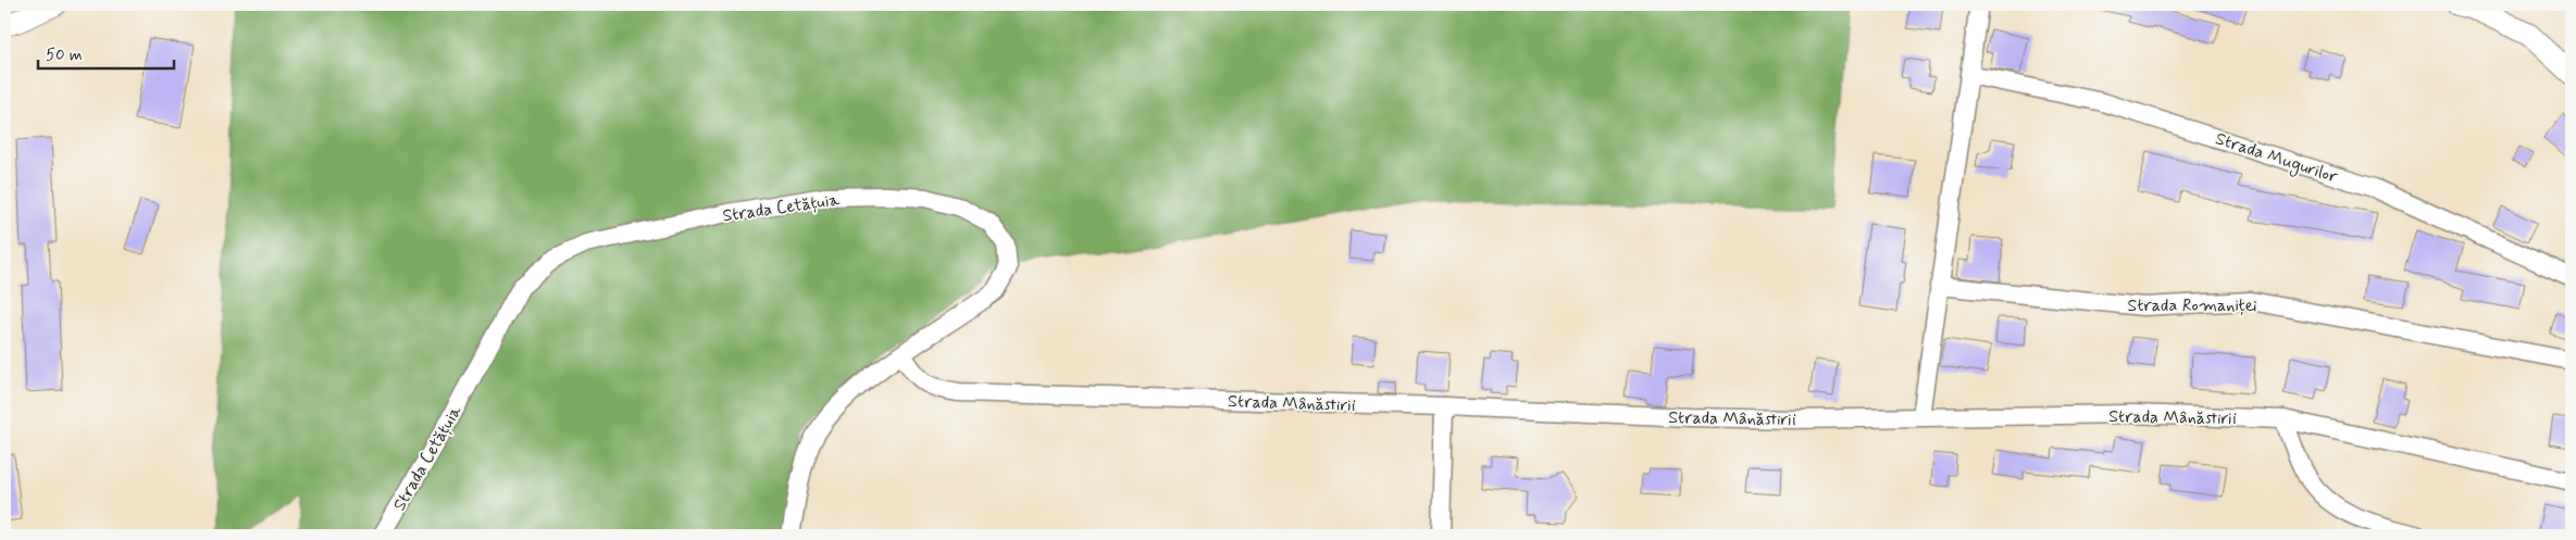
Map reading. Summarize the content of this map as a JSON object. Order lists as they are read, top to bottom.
{
  "streets": {
    "street": [
      "Strada Mugurilor",
      "Strada Cetățuia",
      "Strada Romaniței",
      "Strada Mânăstirii"
    ]
  },
  "crossings": [
    ["Strada Cetățuia", "Strada Mânăstirii"]
  ],
  "scale_bar": "50 m"
}
